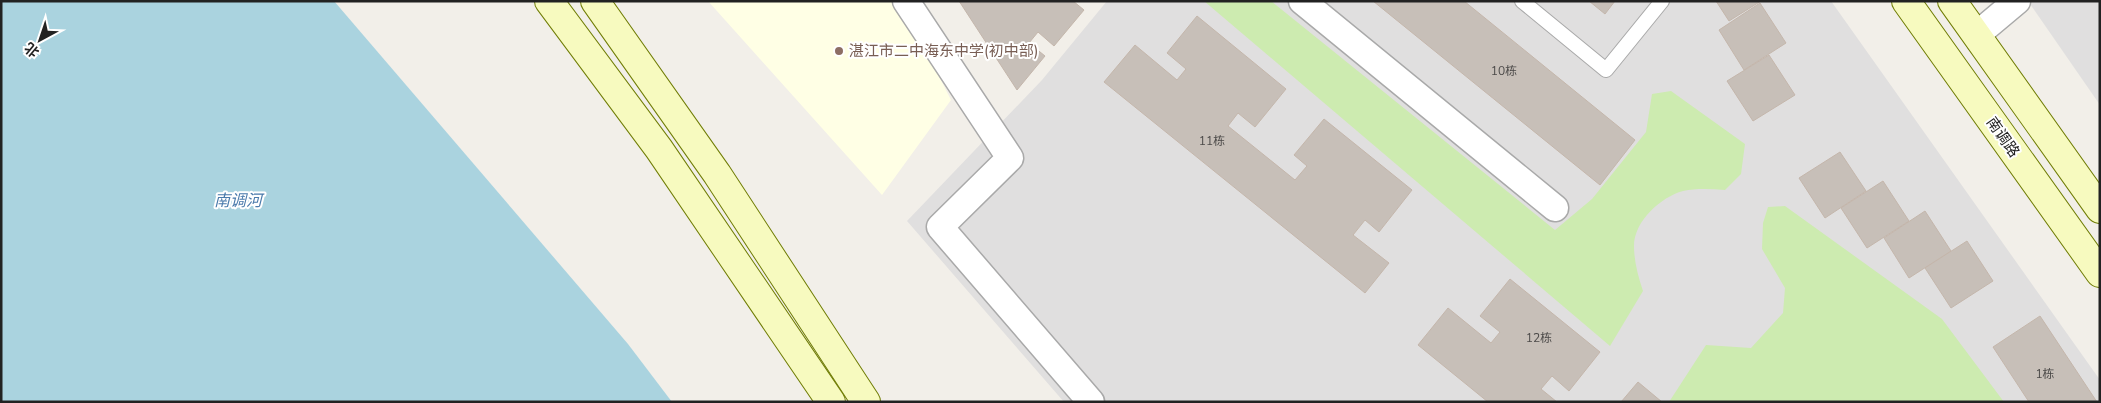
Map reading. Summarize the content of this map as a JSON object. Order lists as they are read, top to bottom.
{
  "streets": {
    "street": ["南调路"]
  },
  "water": ["南调河"],
  "places": ["湛江市二中海东中学(初中部)"],
  "house_numbers": [
    "10栋",
    "11栋",
    "12栋",
    "1栋"
  ],
  "north": "bottom left"
}
